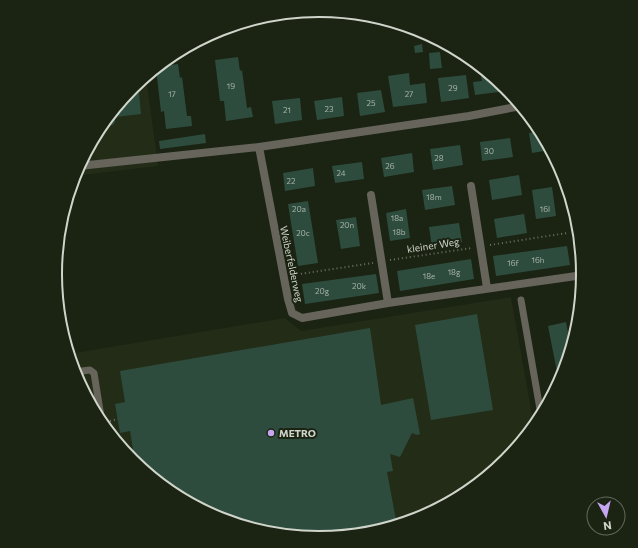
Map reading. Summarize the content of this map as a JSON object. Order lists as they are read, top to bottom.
{
  "streets": {
    "street": ["Weiberfelderweg"],
    "path": ["kleiner Weg"]
  },
  "places": ["METRO"],
  "house_numbers": [
    "19",
    "29",
    "17",
    "27",
    "25",
    "23",
    "21",
    "30",
    "28",
    "26",
    "24",
    "22",
    "18m",
    "20a",
    "16l",
    "18a",
    "20n",
    "18b",
    "20c",
    "16h",
    "16f",
    "18g",
    "18e",
    "20k",
    "20g"
  ],
  "north": "bottom"
}
